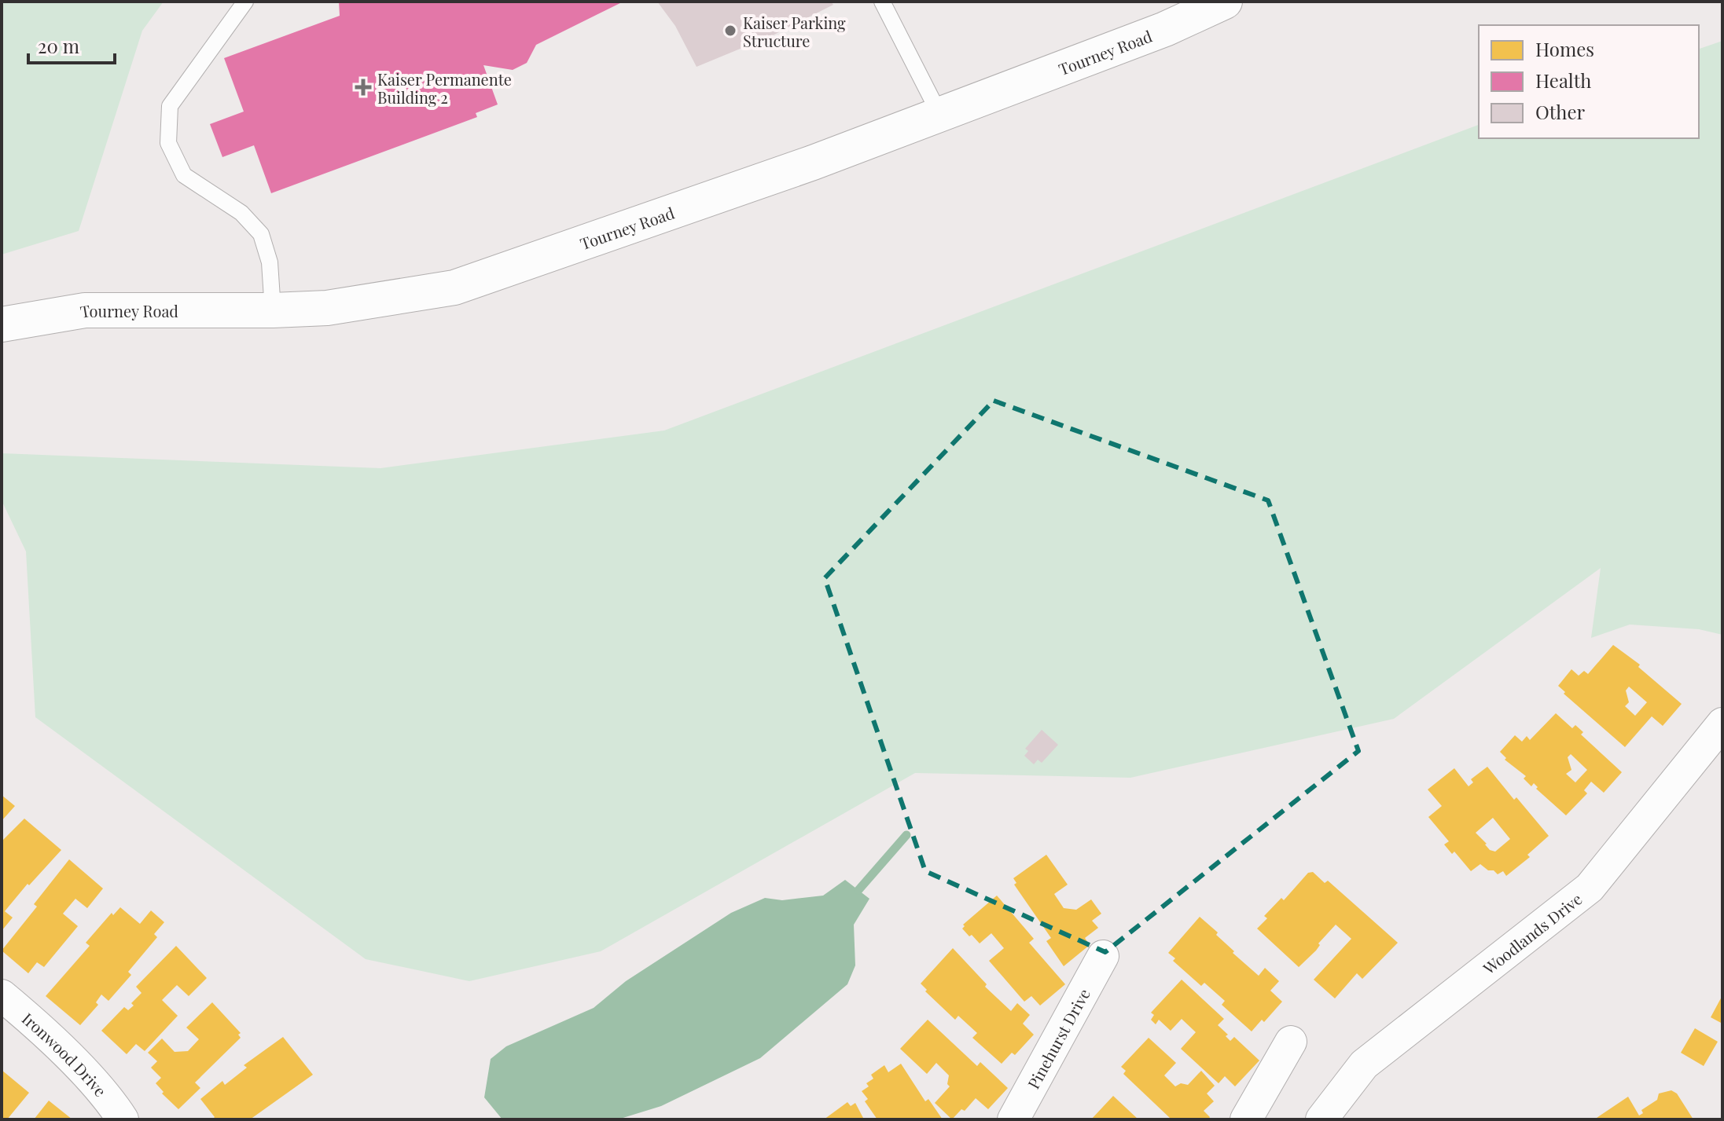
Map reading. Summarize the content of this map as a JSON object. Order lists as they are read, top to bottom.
{
  "streets": {
    "street": [
      "Tourney Road",
      "Woodlands Drive",
      "Pinehurst Drive",
      "Ironwood Drive"
    ]
  },
  "places": {
    "other": ["Kaiser Parking Structure"],
    "health": ["Kaiser Permanente Building 2"]
  },
  "legend": ["Homes", "Health", "Other"],
  "scale_bar": "20 m"
}
